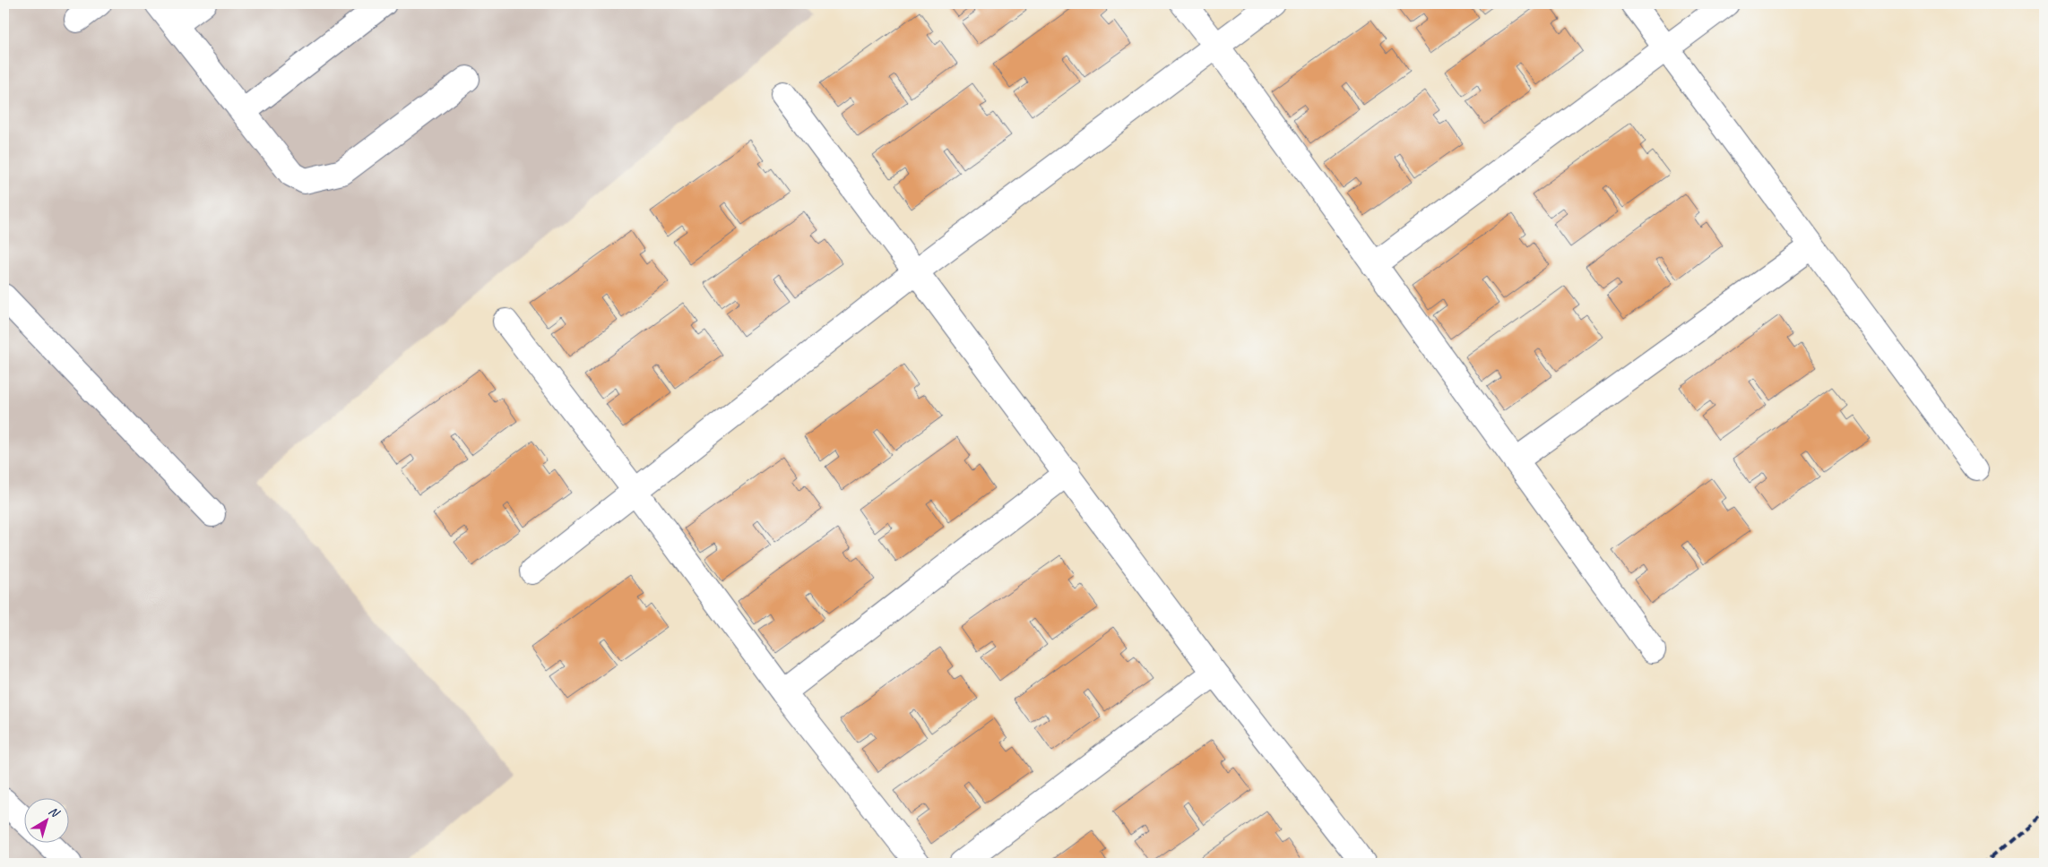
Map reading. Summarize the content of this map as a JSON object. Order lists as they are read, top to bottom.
{
  "north": "top right"
}
